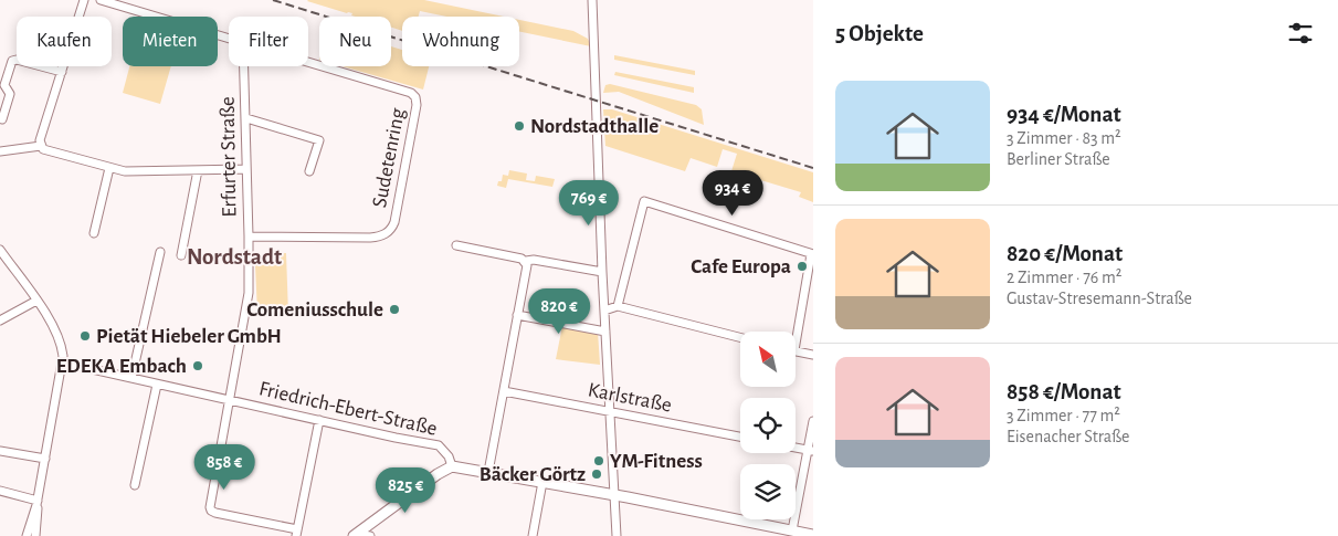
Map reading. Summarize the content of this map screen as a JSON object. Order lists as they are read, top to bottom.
{
  "streets": {
    "main road": ["Friedrich-Ebert-Straße"],
    "street": ["Erfurter Straße", "Sudetenring", "Karlstraße"]
  },
  "crossings": [
    ["Erfurter Straße", "Sudetenring"],
    ["Erfurter Straße", "Friedrich-Ebert-Straße"]
  ],
  "districts": ["Nordstadt"],
  "places": [
    "Nordstadthalle",
    "Cafe Europa",
    "Comeniusschule",
    "Pietät Hiebeler GmbH",
    "EDEKA Embach",
    "YM-Fitness",
    "Bäcker Görtz"
  ],
  "north": "top left",
  "page": {
    "heading": "5 Objekte",
    "chip": [
      "Kaufen",
      "Mieten",
      "Filter",
      "Neu",
      "Wohnung"
    ],
    "list": [
      {
        "name": "934 €/Monat",
        "note": "3 Zimmer · 83 m² · Berliner Straße"
      },
      {
        "name": "820 €/Monat",
        "note": "2 Zimmer · 76 m² · Gustav-Stresemann-Straße"
      },
      {
        "name": "858 €/Monat",
        "note": "3 Zimmer · 77 m² · Eisenacher Straße"
      }
    ],
    "price": [
      "934 €",
      "769 €",
      "820 €",
      "858 €",
      "825 €"
    ]
  }
}
